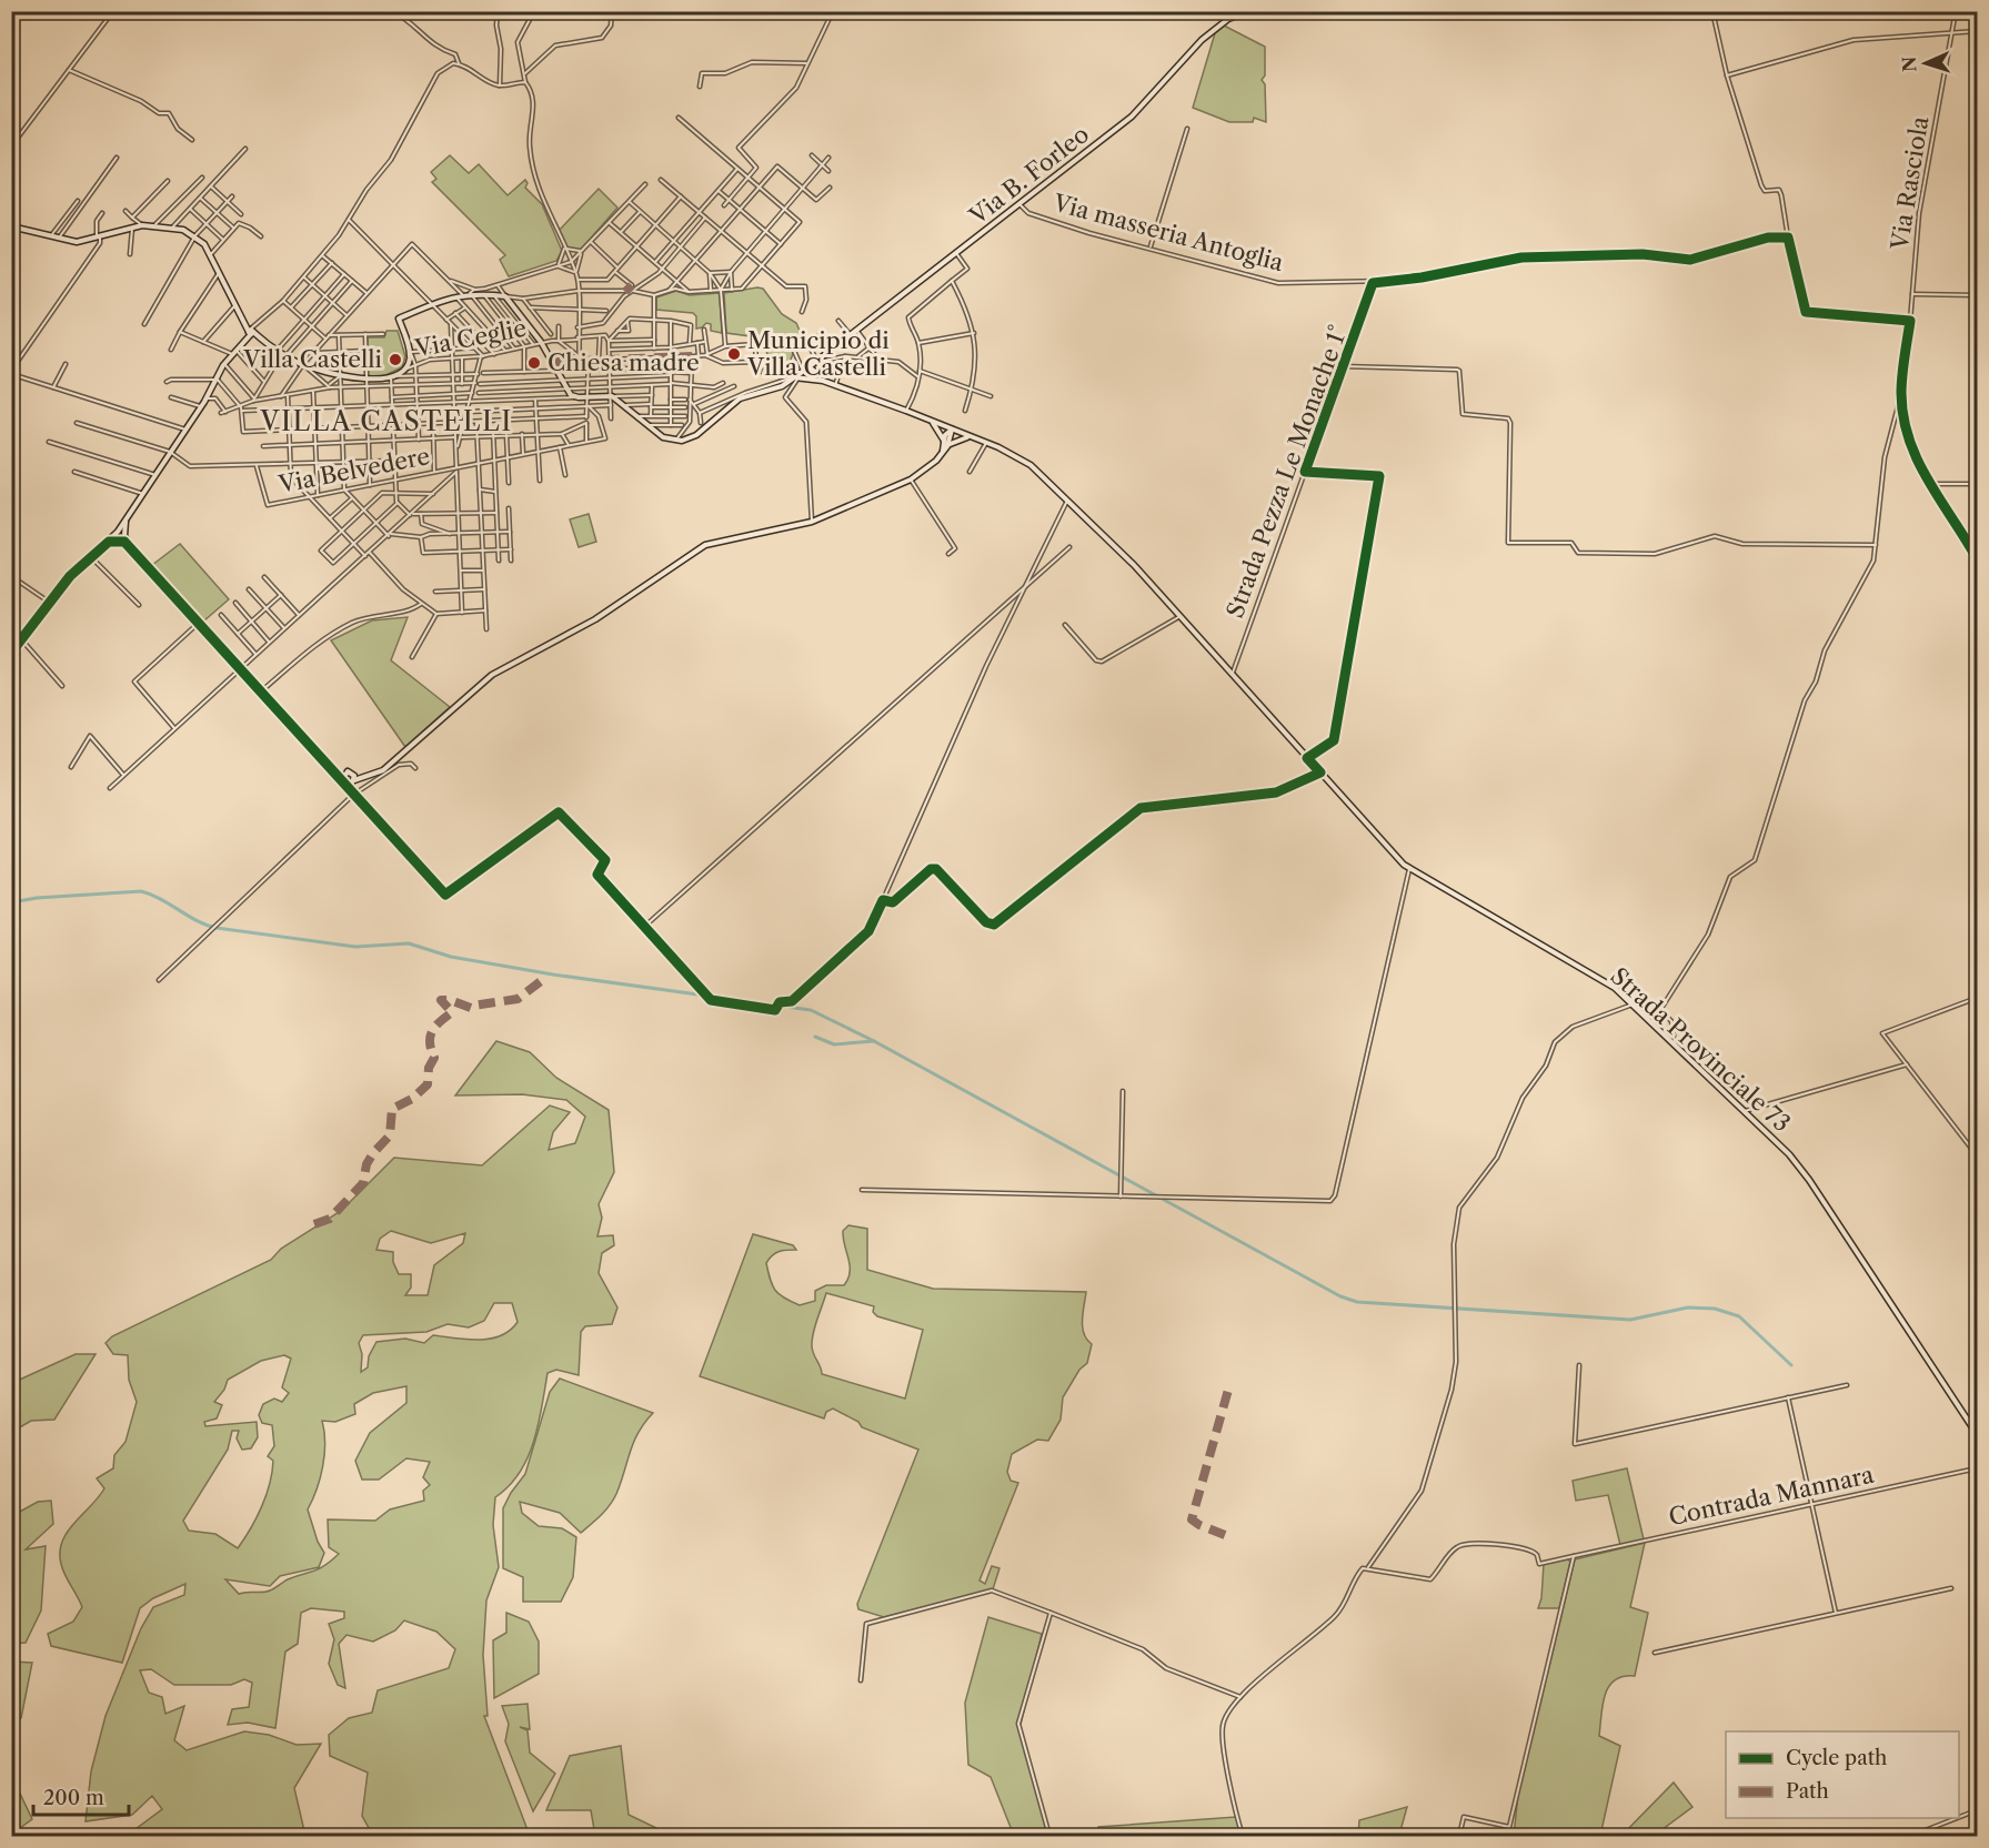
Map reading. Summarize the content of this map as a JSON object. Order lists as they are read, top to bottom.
{
  "streets": {
    "main road": ["Via B. Forleo", "Via Ceglie", "Strada Provinciale 73"],
    "street": [
      "Via Rasciola",
      "Via masseria Antoglia",
      "Via Belvedere",
      "Strada Pezza Le Monache 1°",
      "Contrada Mannara"
    ]
  },
  "crossings": [
    ["Via B. Forleo", "Via masseria Antoglia"],
    ["Via B. Forleo", "Strada Provinciale 73"],
    ["Via masseria Antoglia", "Strada Pezza Le Monache 1°"],
    ["Strada Pezza Le Monache 1°", "Strada Provinciale 73"]
  ],
  "districts": ["VILLA CASTELLI"],
  "places": ["Municipio di Villa Castelli", "Villa Castelli", "Chiesa madre"],
  "legend": ["Cycle path", "Path"],
  "scale_bar": "200 m",
  "north": "left"
}
